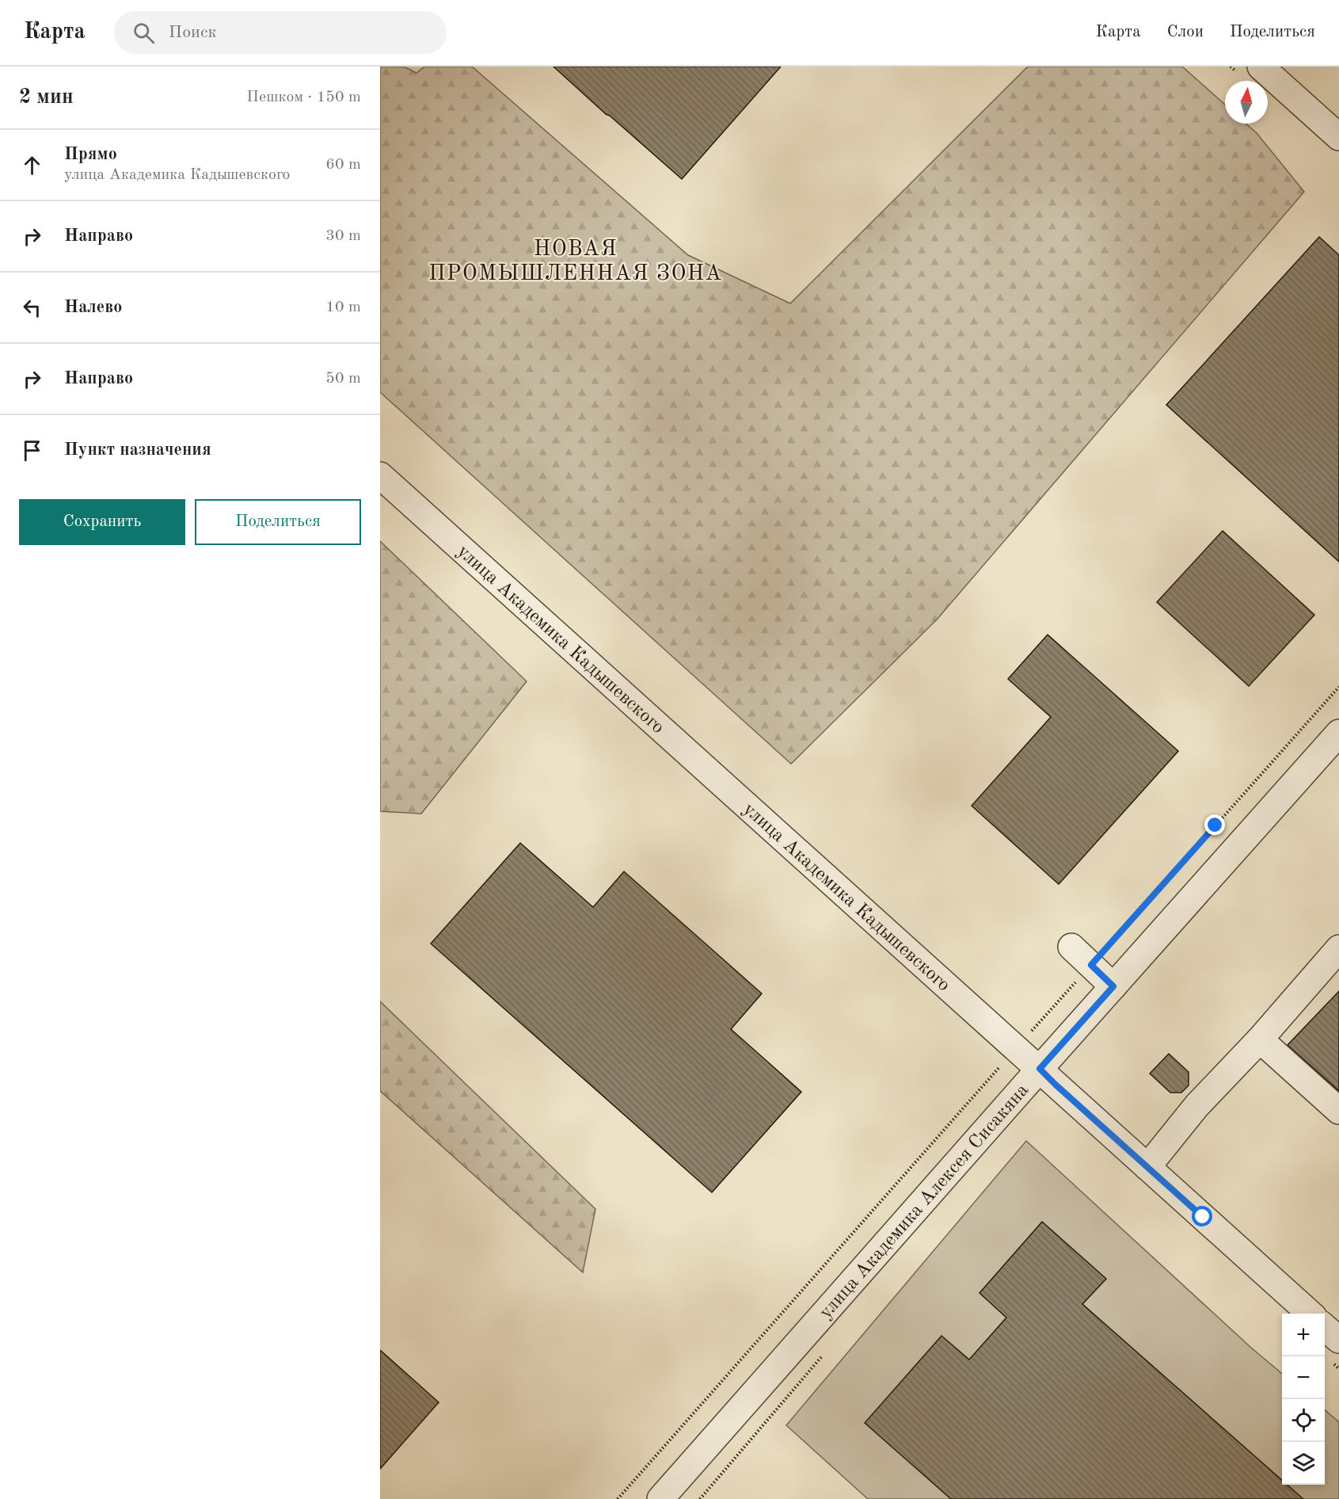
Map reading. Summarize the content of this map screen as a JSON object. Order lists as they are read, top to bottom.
{
  "streets": {
    "street": ["улица Академика Кадышевского", "улица Академика Алексея Сисакяна"]
  },
  "crossings": [
    ["улица Академика Кадышевского", "улица Академика Алексея Сисакяна"]
  ],
  "districts": ["НОВАЯ ПРОМЫШЛЕННАЯ ЗОНА"],
  "north": "top",
  "page": {
    "header": "Карта",
    "search": "Поиск",
    "nav": ["Карта", "Слои", "Поделиться"],
    "heading": ["2 мин", "Пешком · 150 m"],
    "list": [
      ["Прямо", "улица Академика Кадышевского", "60 m"],
      ["Направо", "30 m"],
      ["Налево", "10 m"],
      ["Направо", "50 m"],
      "Пункт назначения"
    ],
    "buttons": ["Сохранить", "Поделиться"],
    "map_buttons": ["+", "−"]
  }
}
